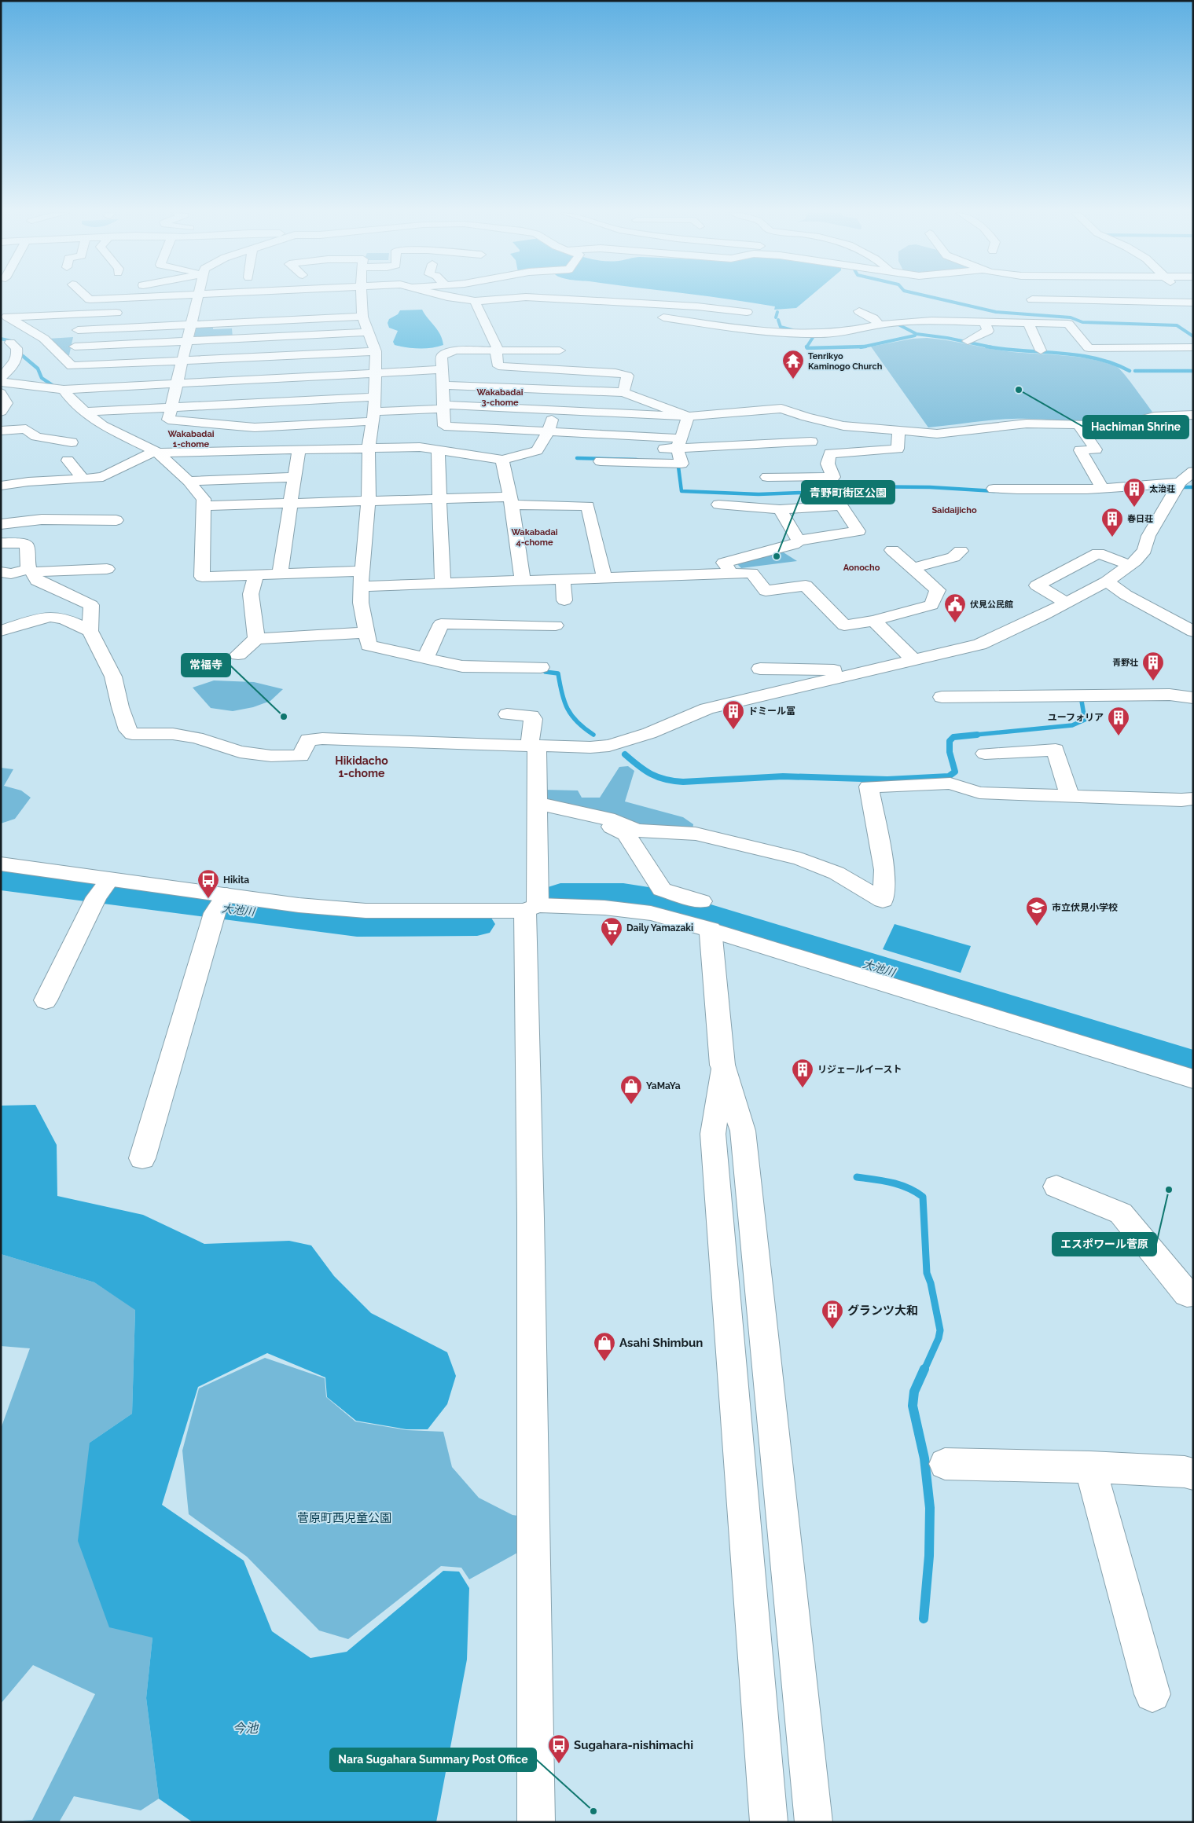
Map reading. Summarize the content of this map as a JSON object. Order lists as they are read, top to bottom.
{
  "districts": [
    "Wakabadai 3-chome",
    "Wakabadai 1-chome",
    "Saidaijicho",
    "Wakabadai 4-chome",
    "Aonocho",
    "Hikidacho 1-chome"
  ],
  "water": ["大池川", "今池"],
  "parks": ["菅原町西児童公園"],
  "places": {
    "temple": ["Tenrikyo Kaminogo Church"],
    "other": [
      "Hachiman Shrine",
      "青野町街区公園",
      "常福寺",
      "エスポワール菅原",
      "Nara Sugahara Summary Post Office"
    ],
    "building": [
      "太治荘",
      "春日荘",
      "青野壮",
      "ドミール冨",
      "ユーフォリア",
      "リジェールイースト",
      "グランツ大和"
    ],
    "public building": ["伏見公民館"],
    "bus stop": ["Hikita", "Sugahara-nishimachi"],
    "school or university": ["市立伏見小学校"],
    "supermarket": ["Daily Yamazaki"],
    "shop": ["YaMaYa", "Asahi Shimbun"]
  }
}
